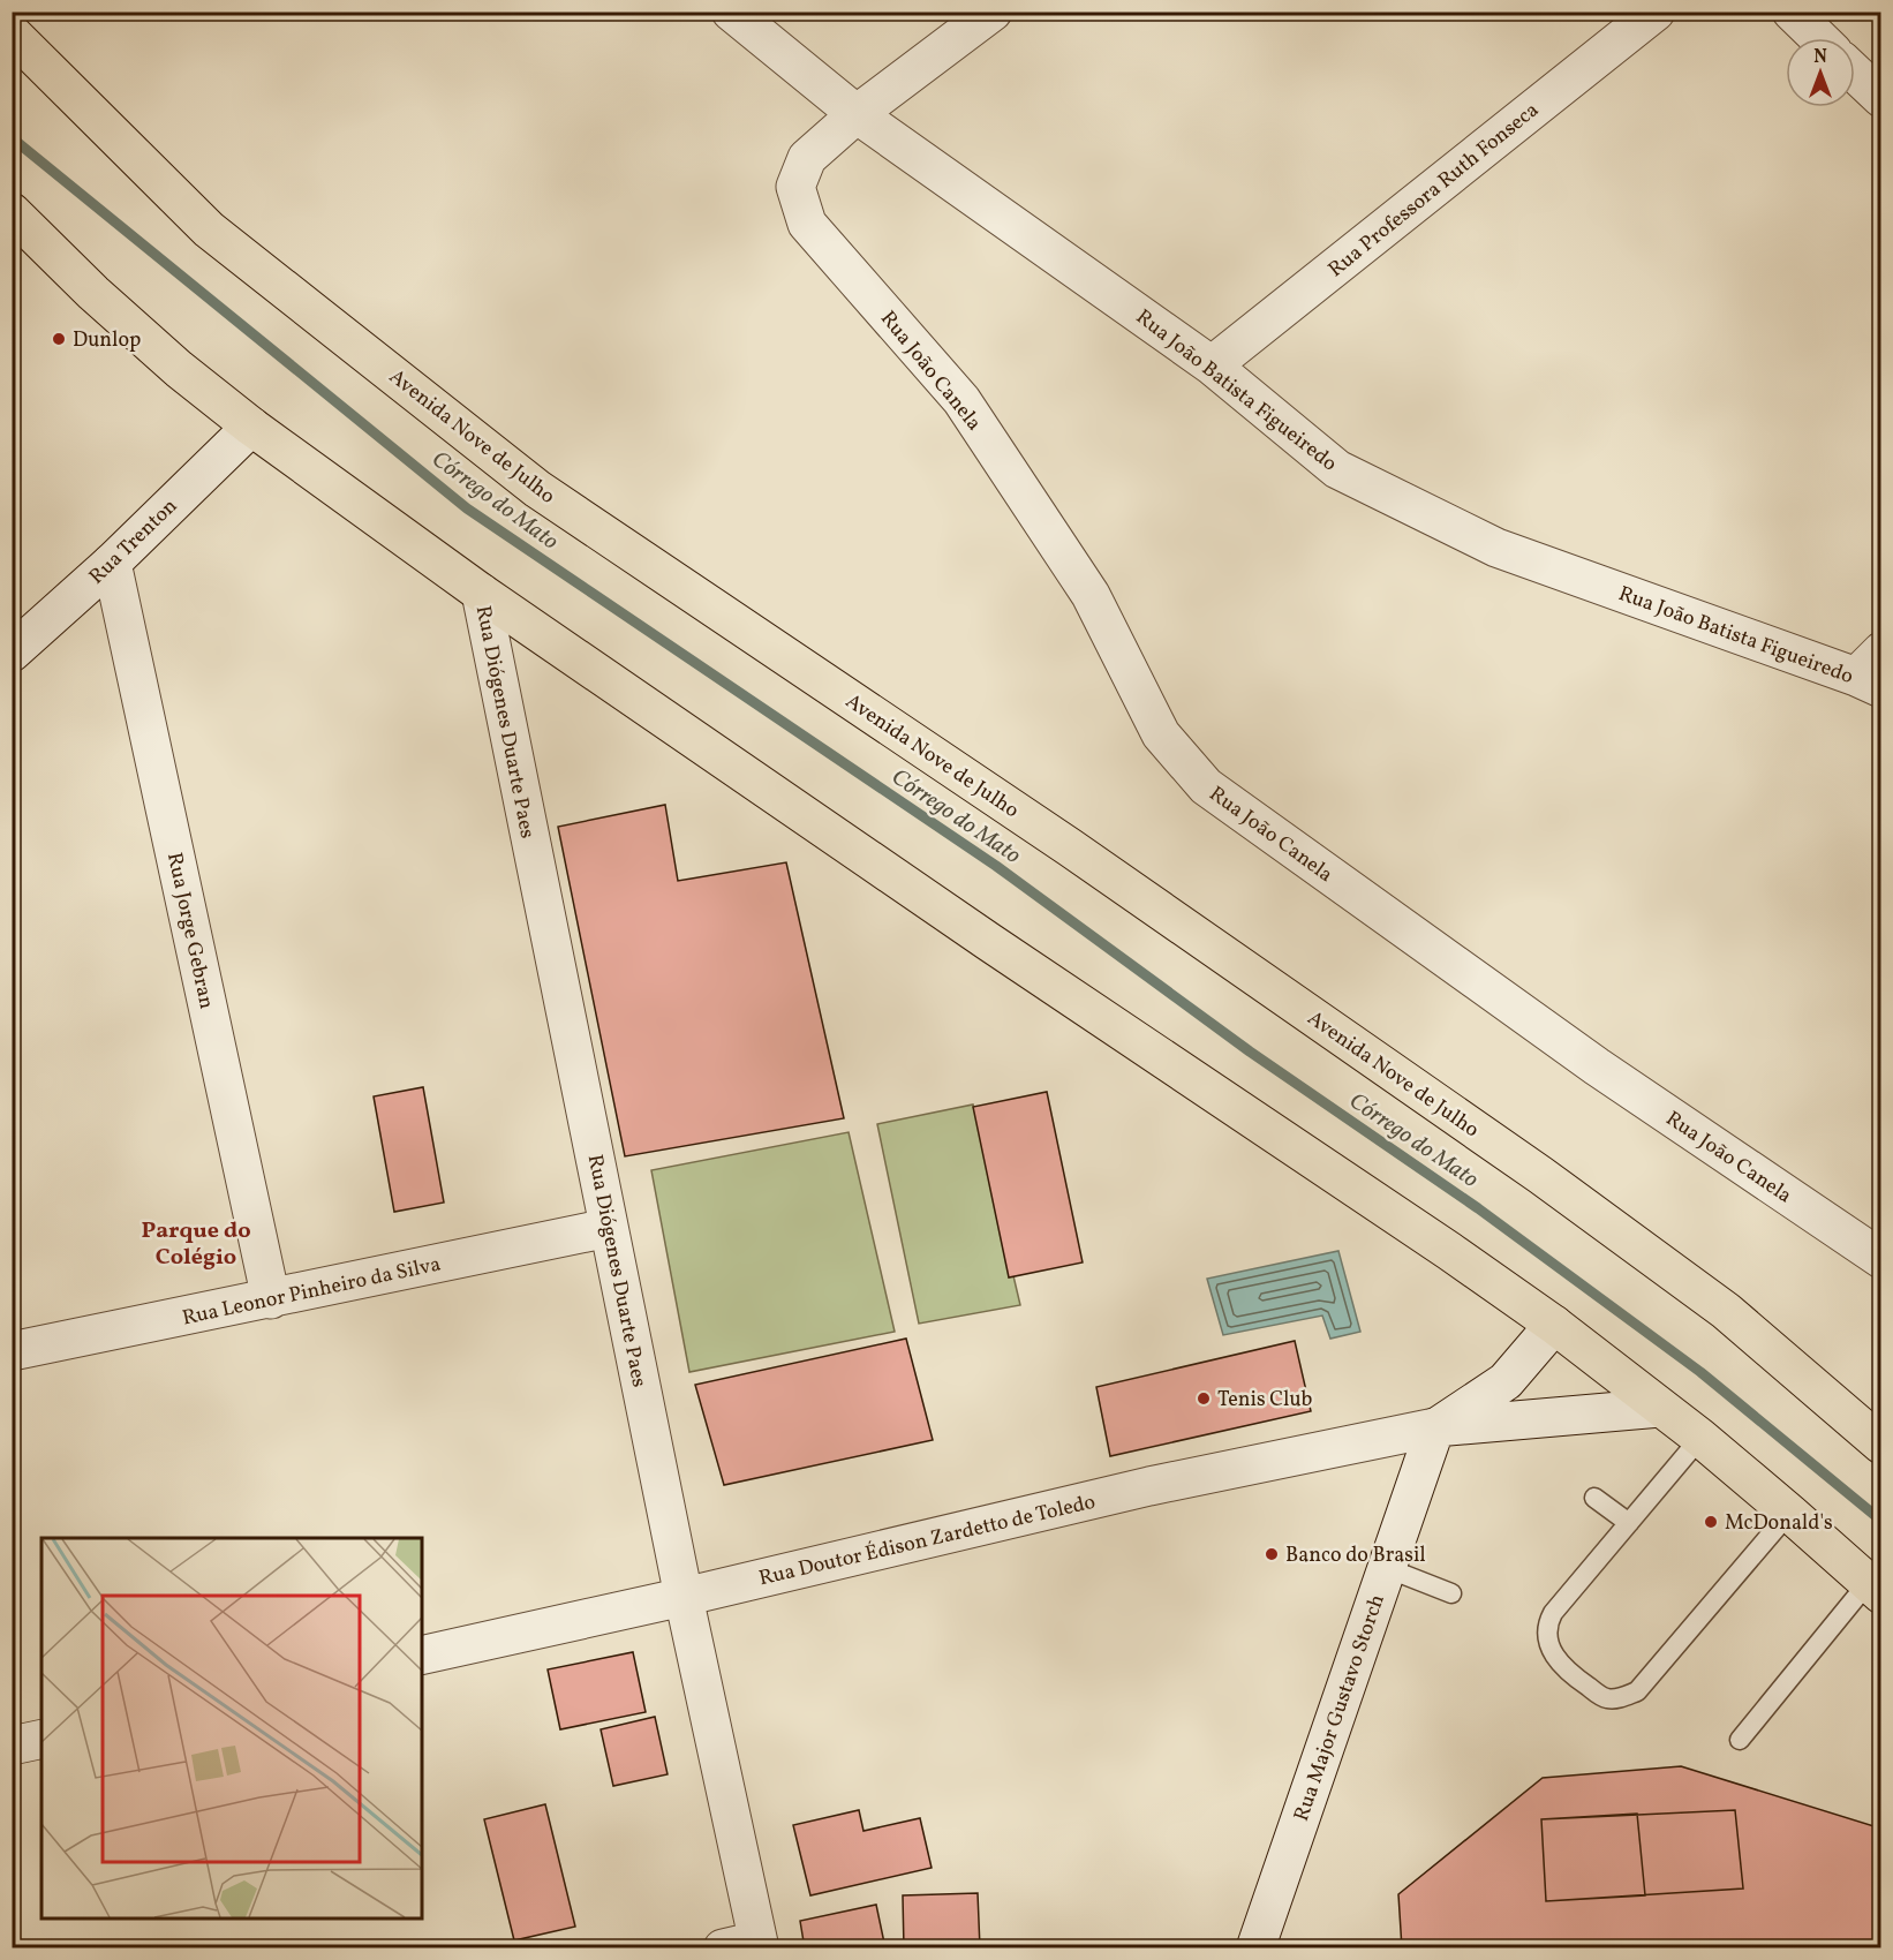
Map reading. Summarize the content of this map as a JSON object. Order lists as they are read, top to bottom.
{
  "streets": {
    "main road": ["Avenida Nove de Julho"],
    "street": [
      "Rua Professora Ruth Fonseca",
      "Rua João Canela",
      "Rua João Batista Figueiredo",
      "Rua Trenton",
      "Rua Diógenes Duarte Paes",
      "Rua Jorge Gebran",
      "Rua Leonor Pinheiro da Silva",
      "Rua Doutor Édison Zardetto de Toledo",
      "Rua Major Gustavo Storch"
    ]
  },
  "crossings": [
    ["Rua Professora Ruth Fonseca", "Rua João Batista Figueiredo"],
    ["Rua João Canela", "Rua João Batista Figueiredo"],
    ["Rua Trenton", "Rua Jorge Gebran"],
    ["Rua Diógenes Duarte Paes", "Rua Leonor Pinheiro da Silva"],
    ["Rua Diógenes Duarte Paes", "Rua Doutor Édison Zardetto de Toledo"],
    ["Rua Jorge Gebran", "Rua Leonor Pinheiro da Silva"],
    ["Rua Doutor Édison Zardetto de Toledo", "Rua Major Gustavo Storch"]
  ],
  "districts": ["Parque do Colégio"],
  "water": ["Córrego do Mato"],
  "places": [
    "Dunlop",
    "Tenis Club",
    "McDonald's",
    "Banco do Brasil"
  ],
  "north": "top"
}
